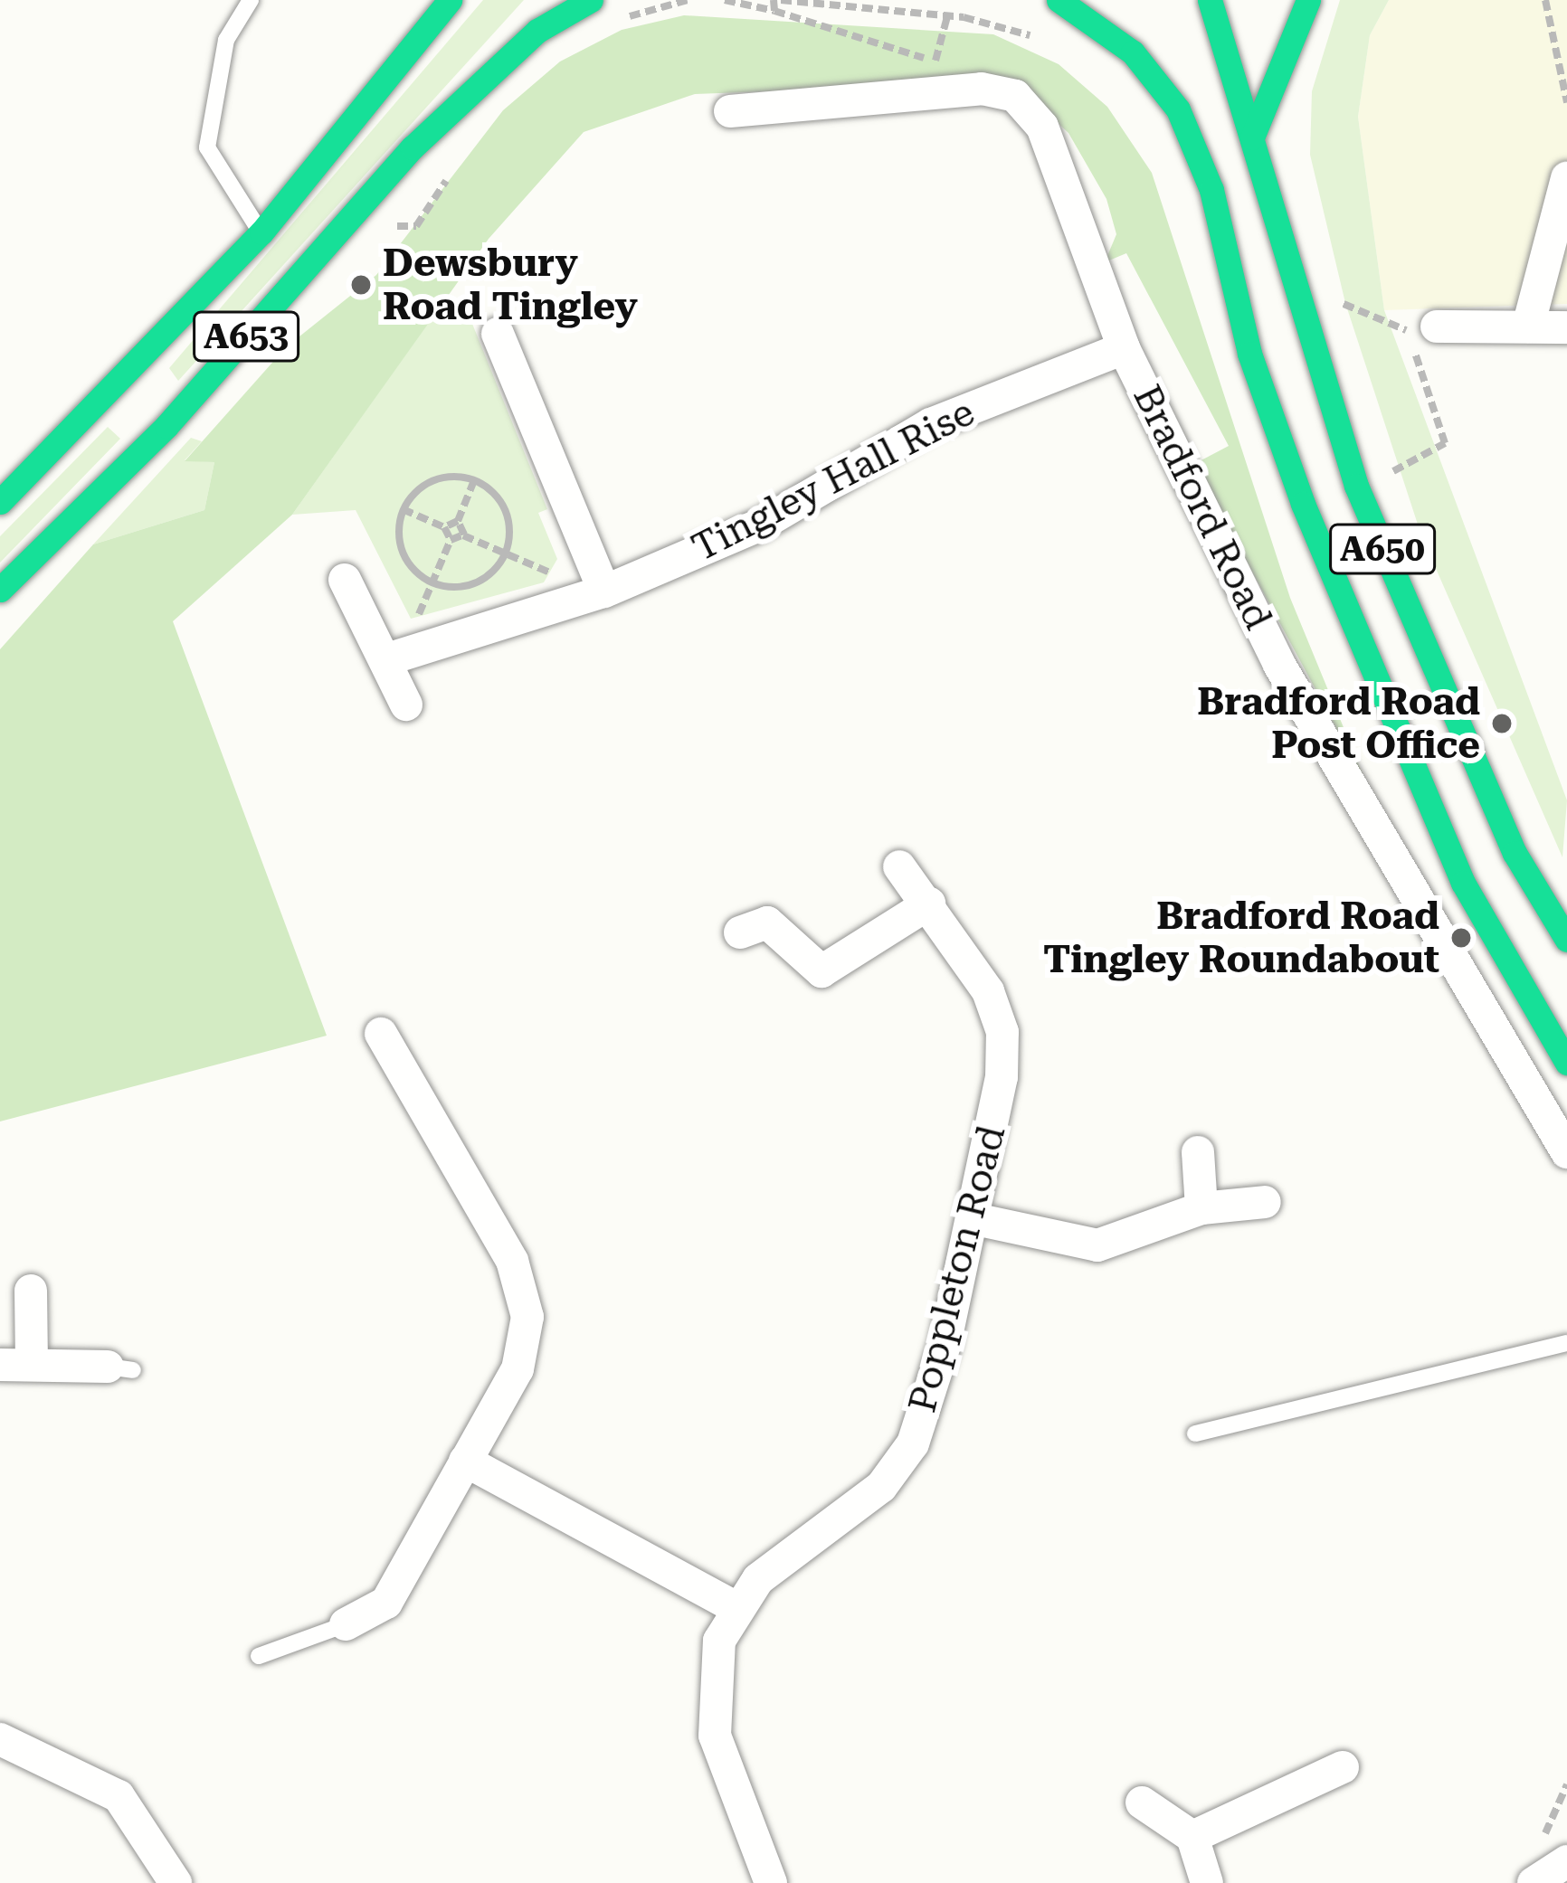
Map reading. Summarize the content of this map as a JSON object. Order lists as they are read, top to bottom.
{
  "streets": {
    "main road": ["A653", "A650"],
    "street": ["Tingley Hall Rise", "Bradford Road", "Poppleton Road"]
  },
  "crossings": [
    ["Tingley Hall Rise", "Bradford Road"]
  ],
  "places": ["Dewsbury Road Tingley", "Bradford Road Post Office", "Bradford Road Tingley Roundabout"]
}
